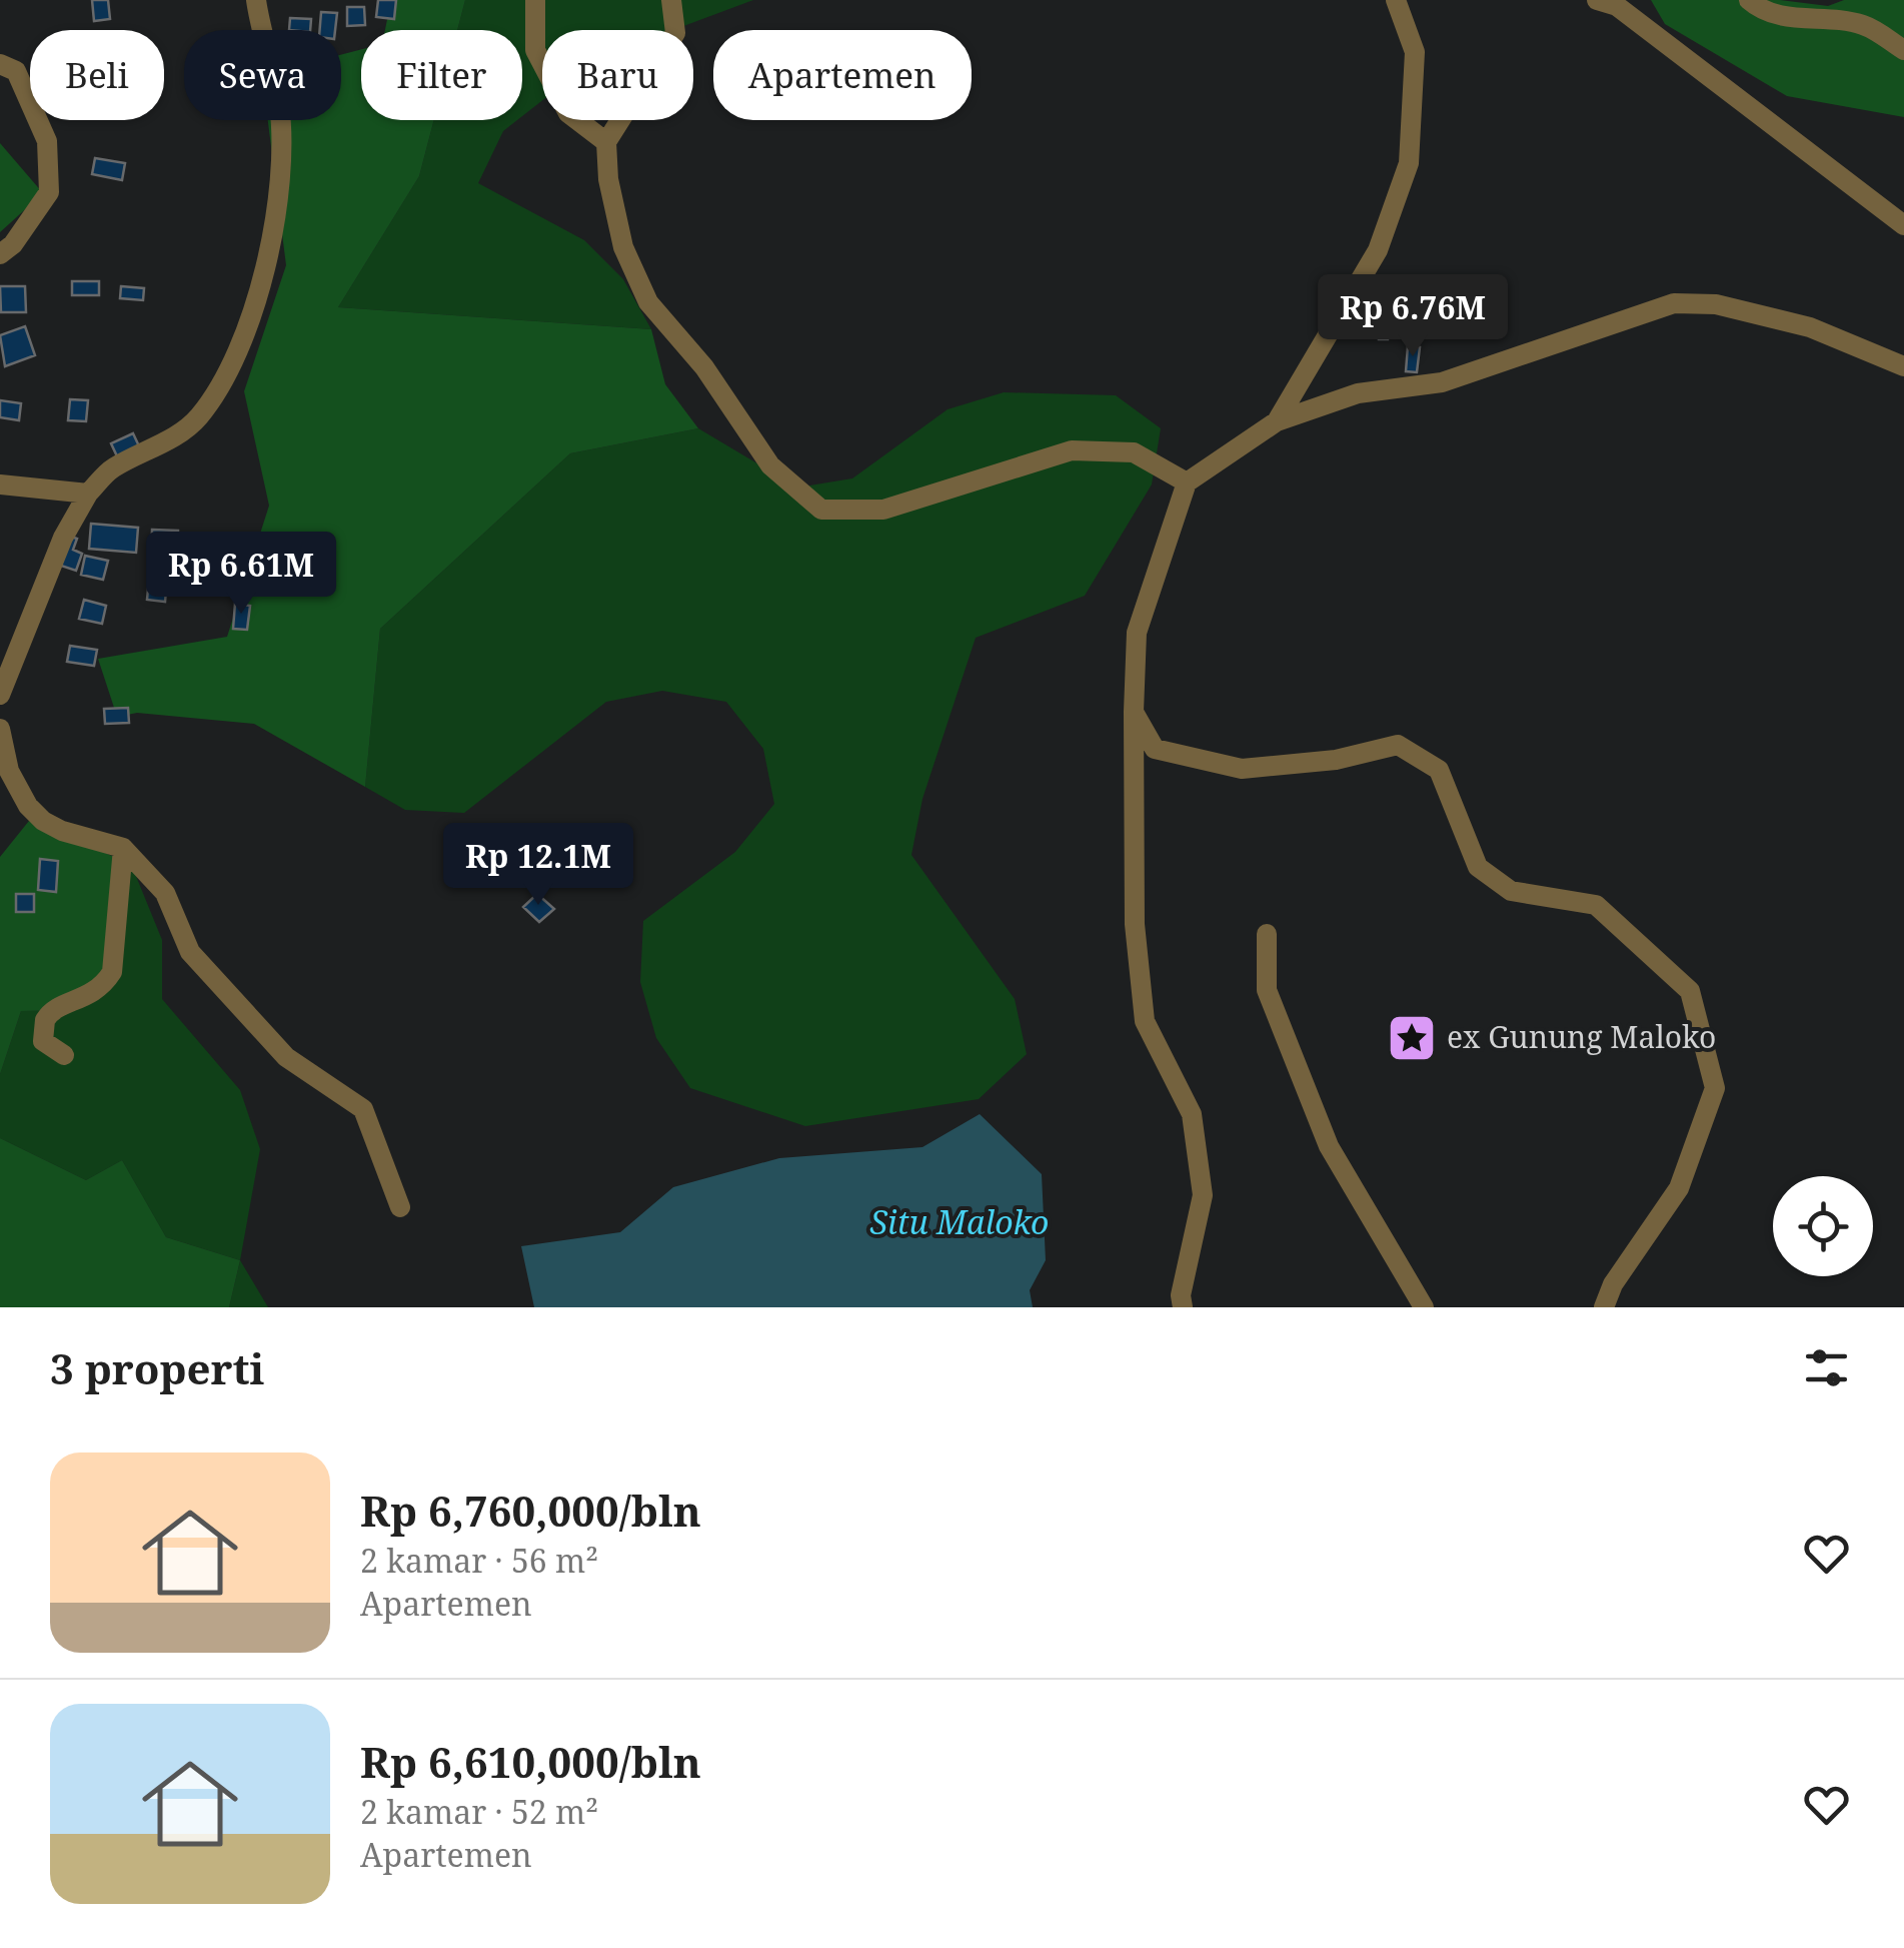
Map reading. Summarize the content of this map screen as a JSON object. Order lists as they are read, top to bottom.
{
  "water": ["Situ Maloko"],
  "places": {
    "place": ["ex Gunung Maloko"]
  },
  "page": {
    "chip": [
      "Beli",
      "Sewa",
      "Filter",
      "Baru",
      "Apartemen"
    ],
    "price": ["Rp 6.76M", "Rp 6.61M", "Rp 12.1M"],
    "heading": "3 properti",
    "list": [
      {
        "name": "Rp 6,760,000/bln",
        "note": "2 kamar · 56 m² · Apartemen"
      },
      {
        "name": "Rp 6,610,000/bln",
        "note": "2 kamar · 52 m² · Apartemen"
      }
    ]
  }
}
